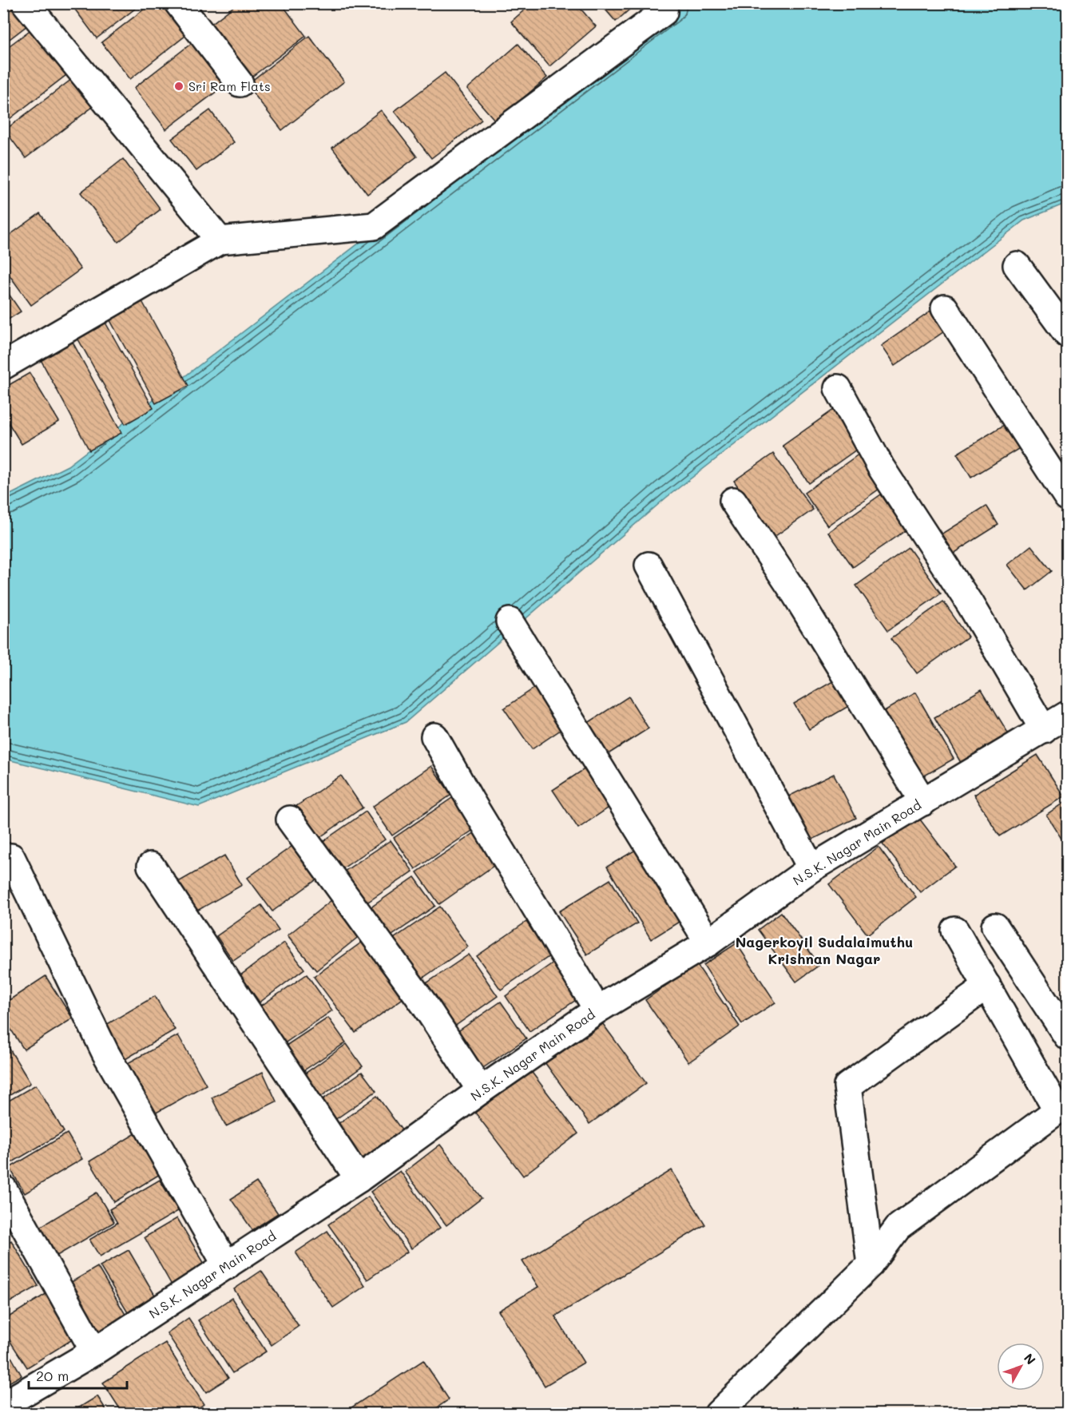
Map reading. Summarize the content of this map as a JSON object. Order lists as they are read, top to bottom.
{
  "streets": {
    "street": ["N.S.K. Nagar Main Road"]
  },
  "districts": ["Nagerkoyil Sudalaimuthu Krishnan Nagar"],
  "places": ["Sri Ram Flats"],
  "scale_bar": "20 m",
  "north": "top right"
}
